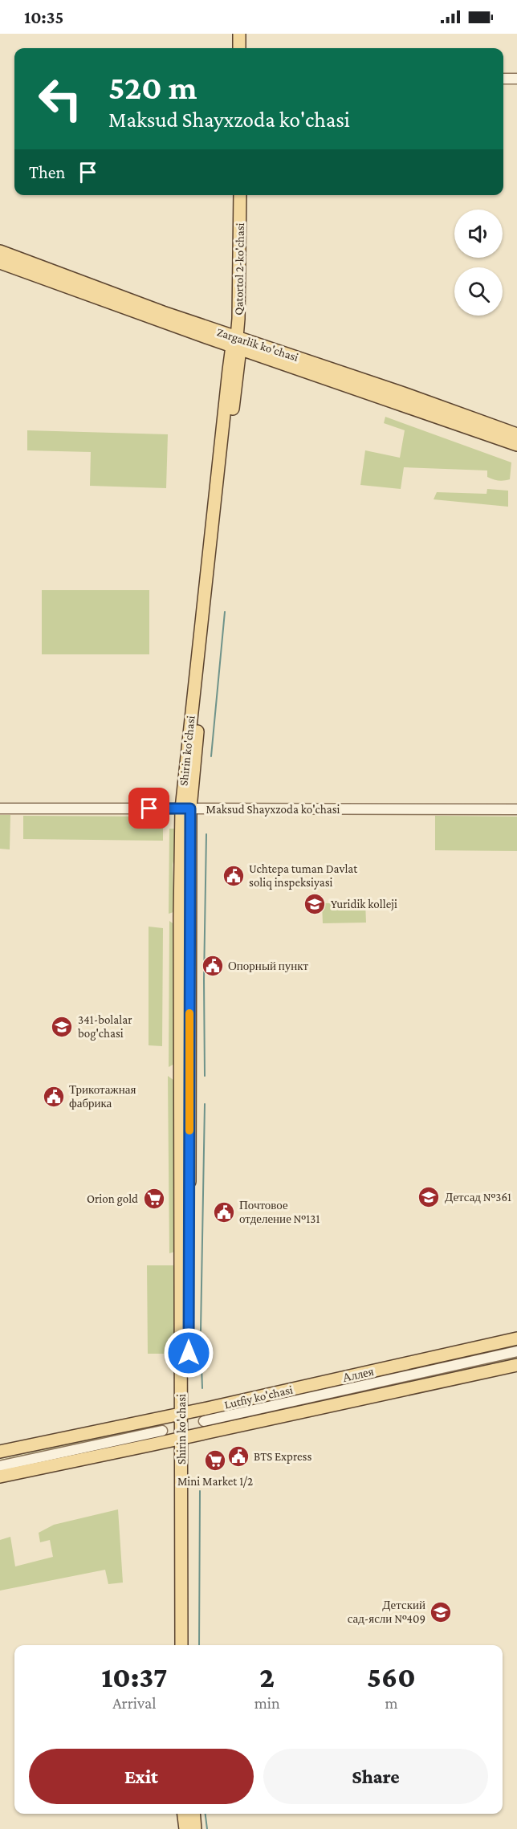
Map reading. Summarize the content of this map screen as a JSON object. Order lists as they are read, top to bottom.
{
  "streets": {
    "main road": [
      "Qatortol 2-ko'chasi",
      "Zargarlik ko'chasi",
      "Shirin ko'chasi",
      "Lutfiy ko'chasi"
    ],
    "street": ["Maksud Shayxzoda ko'chasi", "Аллея"]
  },
  "crossings": [
    ["Qatortol 2-ko'chasi", "Zargarlik ko'chasi"],
    ["Qatortol 2-ko'chasi", "Shirin ko'chasi"],
    ["Zargarlik ko'chasi", "Shirin ko'chasi"],
    ["Shirin ko'chasi", "Maksud Shayxzoda ko'chasi"],
    ["Shirin ko'chasi", "Lutfiy ko'chasi"]
  ],
  "places": {
    "public building": [
      "Uchtepa tuman Davlat soliq inspeksiyasi",
      "Опорный пункт",
      "Трикотажная фабрика",
      "Почтовое отделение №131",
      "BTS Express"
    ],
    "school or university": [
      "Yuridik kolleji",
      "341-bolalar bog'chasi",
      "Детсад №361",
      "Детский сад-ясли №409"
    ],
    "supermarket": ["Orion gold", "Mini Market 1/2"]
  },
  "page": {
    "status": "10:35",
    "turn": ["520 m", "Maksud Shayxzoda ko'chasi"],
    "then": "Then",
    "eta": [
      "10:37",
      "Arrival",
      "2",
      "min",
      "560",
      "m"
    ],
    "buttons": ["Exit", "Share"]
  }
}
